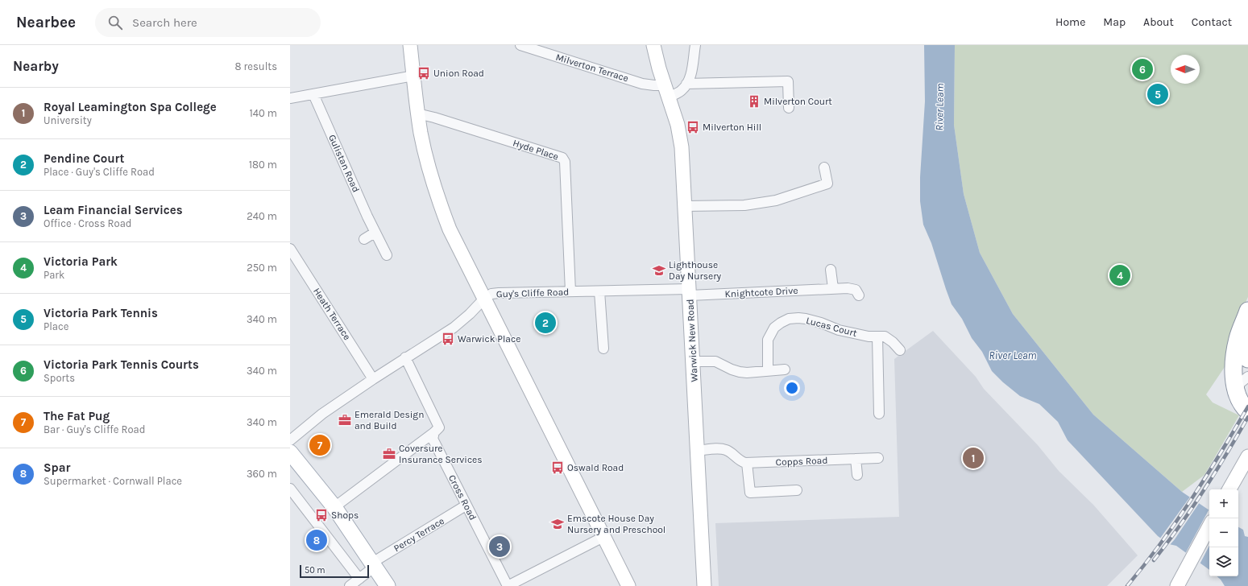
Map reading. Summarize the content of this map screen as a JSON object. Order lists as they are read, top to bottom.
{
  "streets": {
    "street": [
      "Milverton Terrace",
      "Hyde Place",
      "Gulistan Road",
      "Knightcote Drive",
      "Guy's Cliffe Road",
      "Heath Terrace",
      "Lucas Court",
      "Warwick New Road",
      "Copps Road",
      "Cross Road",
      "Percy Terrace"
    ]
  },
  "crossings": [
    ["Milverton Terrace", "Warwick New Road"],
    ["Hyde Place", "Guy's Cliffe Road"],
    ["Knightcote Drive", "Guy's Cliffe Road"],
    ["Knightcote Drive", "Warwick New Road"],
    ["Guy's Cliffe Road", "Heath Terrace"],
    ["Guy's Cliffe Road", "Warwick New Road"],
    ["Guy's Cliffe Road", "Cross Road"],
    ["Cross Road", "Percy Terrace"]
  ],
  "water": ["River Leam"],
  "places": {
    "bus stop": [
      "Union Road",
      "Milverton Hill",
      "Warwick Place",
      "Oswald Road",
      "Shops"
    ],
    "building": ["Milverton Court"],
    "school or university": ["Lighthouse Day Nursery", "Emscote House Day Nursery and Preschool"],
    "office": ["Emerald Design and Build", "Coversure Insurance Services"]
  },
  "scale_bar": "50 m",
  "north": "left",
  "page": {
    "header": "Nearbee",
    "search": "Search here",
    "nav": [
      "Home",
      "Map",
      "About",
      "Contact"
    ],
    "heading": ["Nearby", "8 results"],
    "pins": [
      "6",
      "5",
      "4",
      "2",
      "7",
      "1",
      "8",
      "3"
    ],
    "list": [
      {
        "mark": "1",
        "name": "Royal Leamington Spa College",
        "note": "University",
        "value": "140 m"
      },
      {
        "mark": "2",
        "name": "Pendine Court",
        "note": "Place · Guy's Cliffe Road",
        "value": "180 m"
      },
      {
        "mark": "3",
        "name": "Leam Financial Services",
        "note": "Office · Cross Road",
        "value": "240 m"
      },
      {
        "mark": "4",
        "name": "Victoria Park",
        "note": "Park",
        "value": "250 m"
      },
      {
        "mark": "5",
        "name": "Victoria Park Tennis",
        "note": "Place",
        "value": "340 m"
      },
      {
        "mark": "6",
        "name": "Victoria Park Tennis Courts",
        "note": "Sports",
        "value": "340 m"
      },
      {
        "mark": "7",
        "name": "The Fat Pug",
        "note": "Bar · Guy's Cliffe Road",
        "value": "340 m"
      },
      {
        "mark": "8",
        "name": "Spar",
        "note": "Supermarket · Cornwall Place",
        "value": "360 m"
      }
    ],
    "map_buttons": ["+", "−"],
    "scale": "50 m"
  }
}
